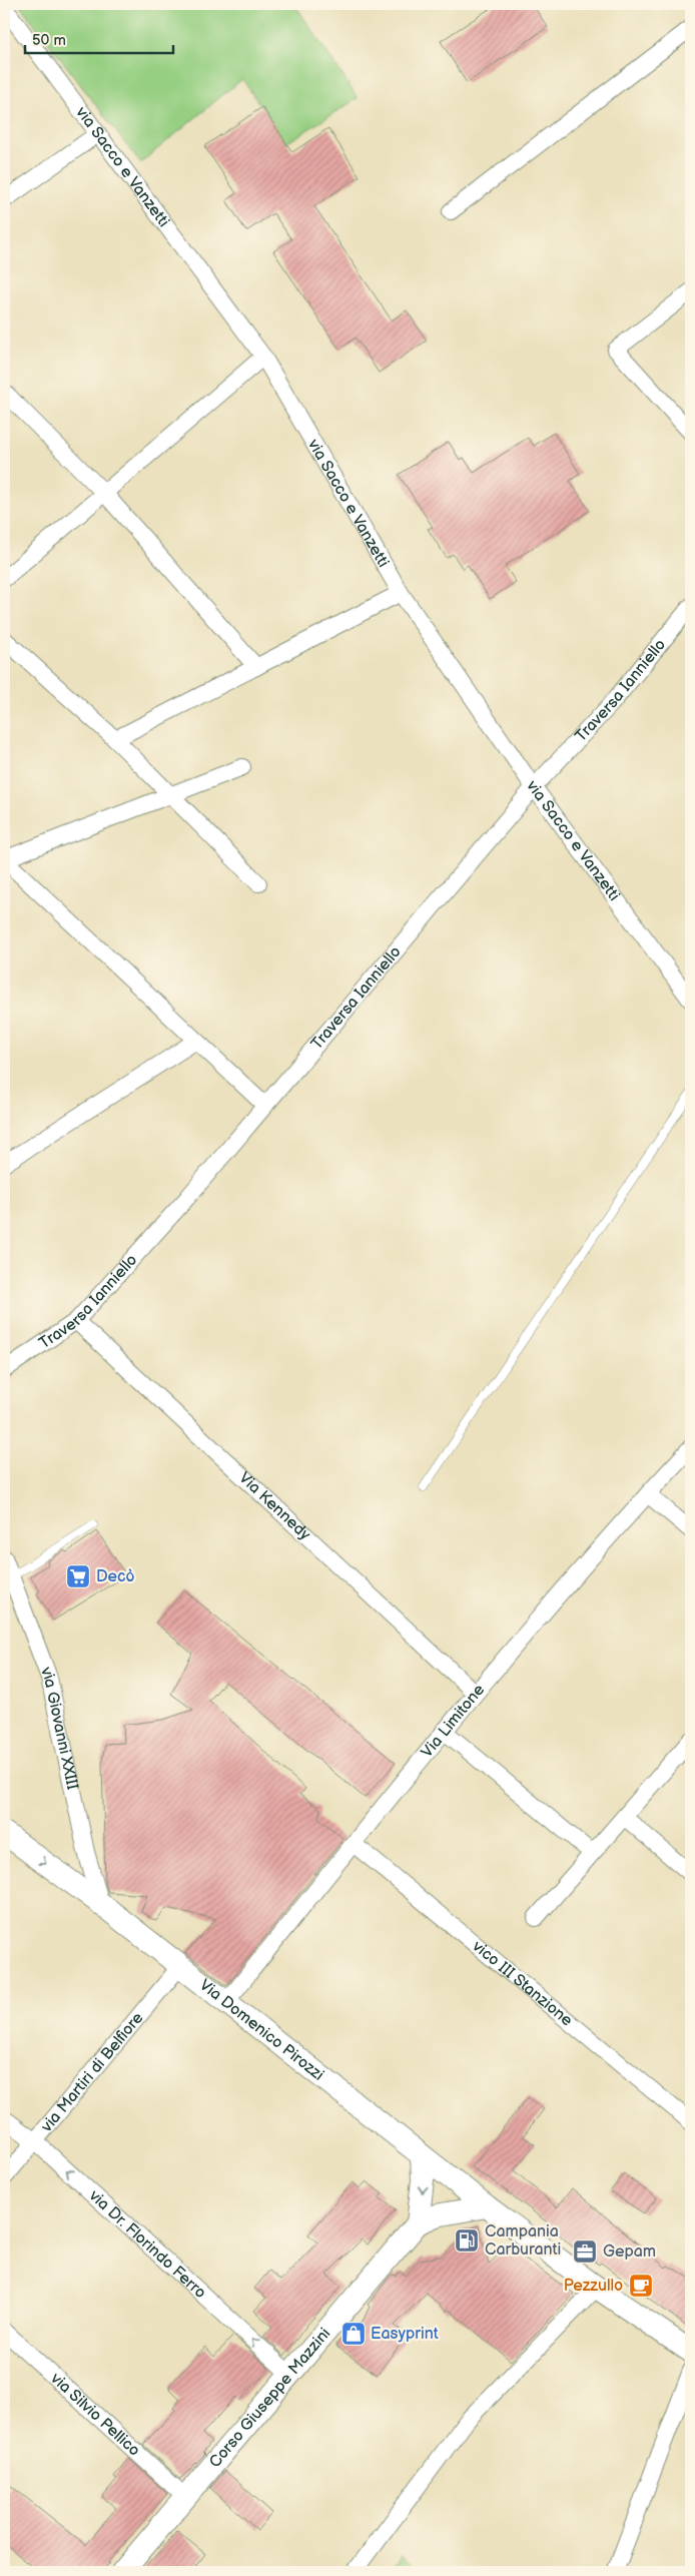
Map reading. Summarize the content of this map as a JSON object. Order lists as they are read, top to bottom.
{
  "streets": {
    "street": [
      "via Sacco e Vanzetti",
      "Traversa Ianniello",
      "Via Kennedy",
      "Via Limitone",
      "via Giovanni XXIII",
      "vico III Stanzione",
      "Via Domenico Pirozzi",
      "via Martiri di Belfiore",
      "via Dr. Florindo Ferro",
      "Corso Giuseppe Mazzini",
      "via Silvio Pellico"
    ]
  },
  "crossings": [
    ["via Sacco e Vanzetti", "Traversa Ianniello"],
    ["Traversa Ianniello", "Via Kennedy"],
    ["Via Kennedy", "Via Limitone"],
    ["Via Limitone", "vico III Stanzione"],
    ["Via Limitone", "Via Domenico Pirozzi"],
    ["via Giovanni XXIII", "Via Domenico Pirozzi"],
    ["Via Domenico Pirozzi", "via Martiri di Belfiore"],
    ["Via Domenico Pirozzi", "Corso Giuseppe Mazzini"],
    ["via Martiri di Belfiore", "via Dr. Florindo Ferro"],
    ["via Dr. Florindo Ferro", "Corso Giuseppe Mazzini"],
    ["Corso Giuseppe Mazzini", "via Silvio Pellico"]
  ],
  "one_way": ["via Dr. Florindo Ferro"],
  "places": {
    "supermarket": ["Decò"],
    "fuel station": ["Campania Carburanti"],
    "office": ["Gepam"],
    "cafe": ["Pezzullo"],
    "shop": ["Easyprint"]
  },
  "scale_bar": "50 m"
}
